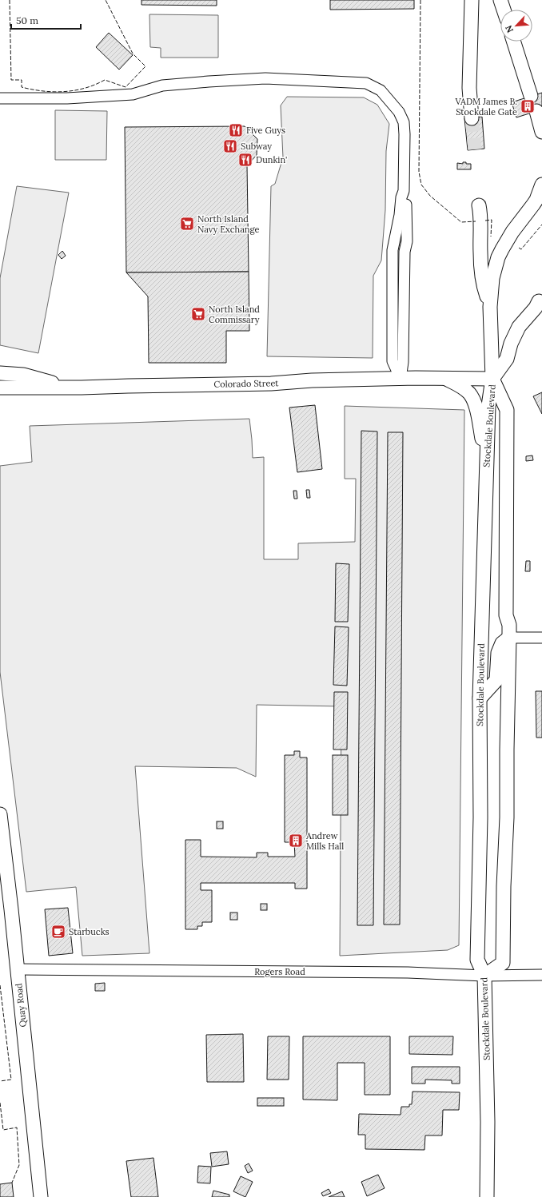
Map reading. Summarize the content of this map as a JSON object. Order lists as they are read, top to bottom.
{
  "streets": {
    "main road": ["Colorado Street", "Stockdale Boulevard", "Quay Road"],
    "street": ["Rogers Road"]
  },
  "crossings": [
    ["Colorado Street", "Stockdale Boulevard"],
    ["Stockdale Boulevard", "Rogers Road"],
    ["Rogers Road", "Quay Road"]
  ],
  "places": {
    "building": ["VADM James B. Stockdale Gate", "Andrew Mills Hall"],
    "restaurant": ["Five Guys", "Subway", "Dunkin'"],
    "supermarket": ["North Island Navy Exchange", "North Island Commissary"],
    "cafe": ["Starbucks"]
  },
  "scale_bar": "50 m",
  "north": "bottom left"
}
